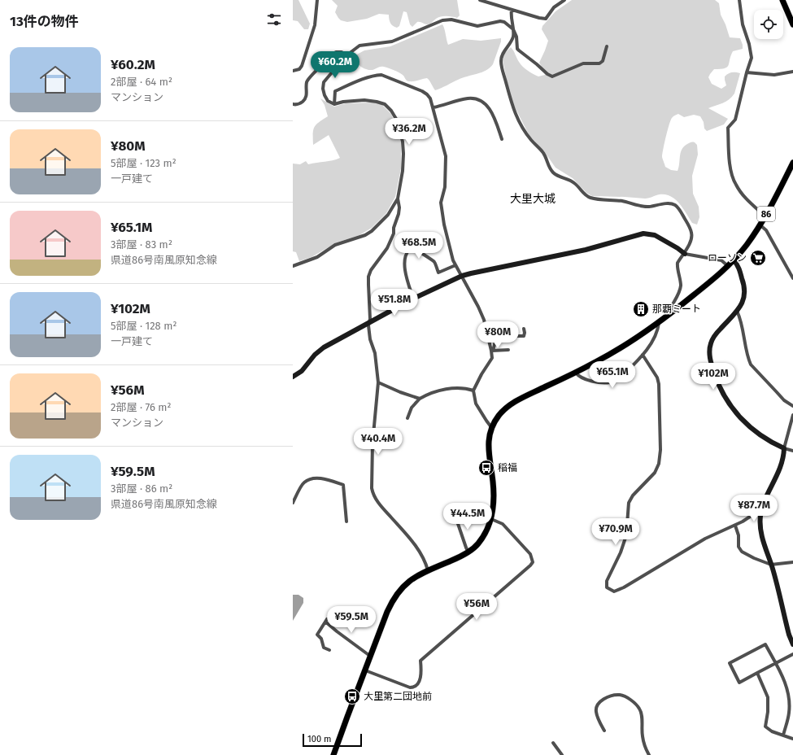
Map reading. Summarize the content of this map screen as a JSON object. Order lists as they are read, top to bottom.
{
  "streets": {
    "main road": ["86"]
  },
  "districts": ["大里大城"],
  "places": {
    "supermarket": ["ローソン"],
    "building": ["那覇ミート"],
    "bus stop": ["稲福", "大里第二団地前"]
  },
  "scale_bar": "100 m",
  "page": {
    "heading": "13件の物件",
    "list": [
      {
        "name": "¥60.2M",
        "note": "2部屋 · 64 m² · マンション"
      },
      {
        "name": "¥80M",
        "note": "5部屋 · 123 m² · 一戸建て"
      },
      {
        "name": "¥65.1M",
        "note": "3部屋 · 83 m² · 県道86号南風原知念線"
      },
      {
        "name": "¥102M",
        "note": "5部屋 · 128 m² · 一戸建て"
      },
      {
        "name": "¥56M",
        "note": "2部屋 · 76 m² · マンション"
      },
      {
        "name": "¥59.5M",
        "note": "3部屋 · 86 m² · 県道86号南風原知念線"
      }
    ],
    "price": [
      "¥60.2M",
      "¥36.2M",
      "¥68.5M",
      "¥51.8M",
      "¥80M",
      "¥65.1M",
      "¥102M",
      "¥40.4M",
      "¥87.7M",
      "¥44.5M",
      "¥70.9M",
      "¥56M",
      "¥59.5M"
    ],
    "scale": "100 m"
  }
}
